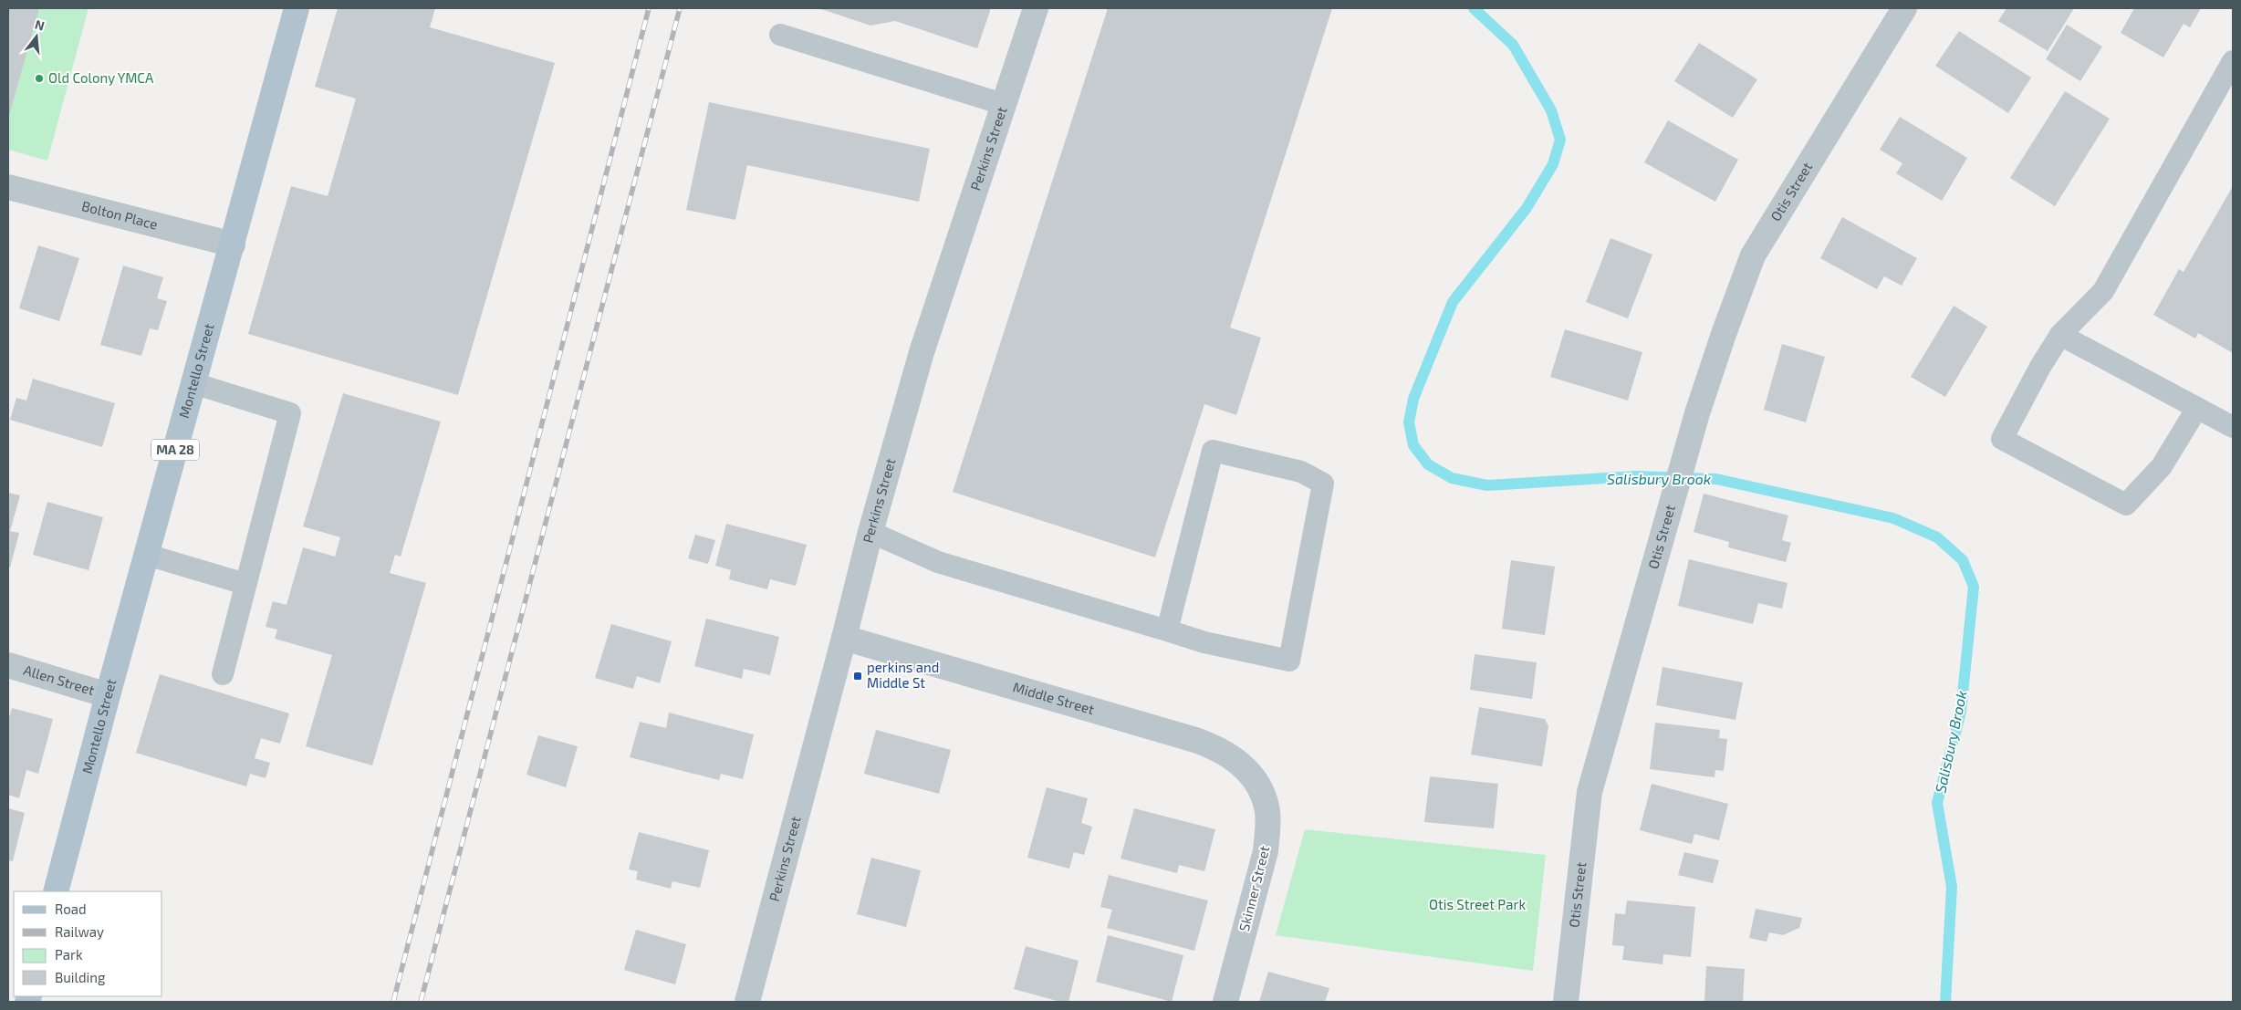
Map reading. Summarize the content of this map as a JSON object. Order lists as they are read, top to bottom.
{
  "streets": {
    "main road": ["Montello Street", "MA 28"],
    "street": [
      "Perkins Street",
      "Otis Street",
      "Bolton Place",
      "Allen Street",
      "Middle Street",
      "Skinner Street"
    ]
  },
  "crossings": [
    ["Perkins Street", "Middle Street"],
    ["Bolton Place", "Montello Street"],
    ["Montello Street", "Allen Street"],
    ["Middle Street", "Skinner Street"]
  ],
  "water": ["Salisbury Brook"],
  "parks": ["Otis Street Park"],
  "places": {
    "other": ["Old Colony YMCA"],
    "transit": ["perkins and Middle St"]
  },
  "legend": [
    "Road",
    "Railway",
    "Park",
    "Building"
  ],
  "north": "top"
}
